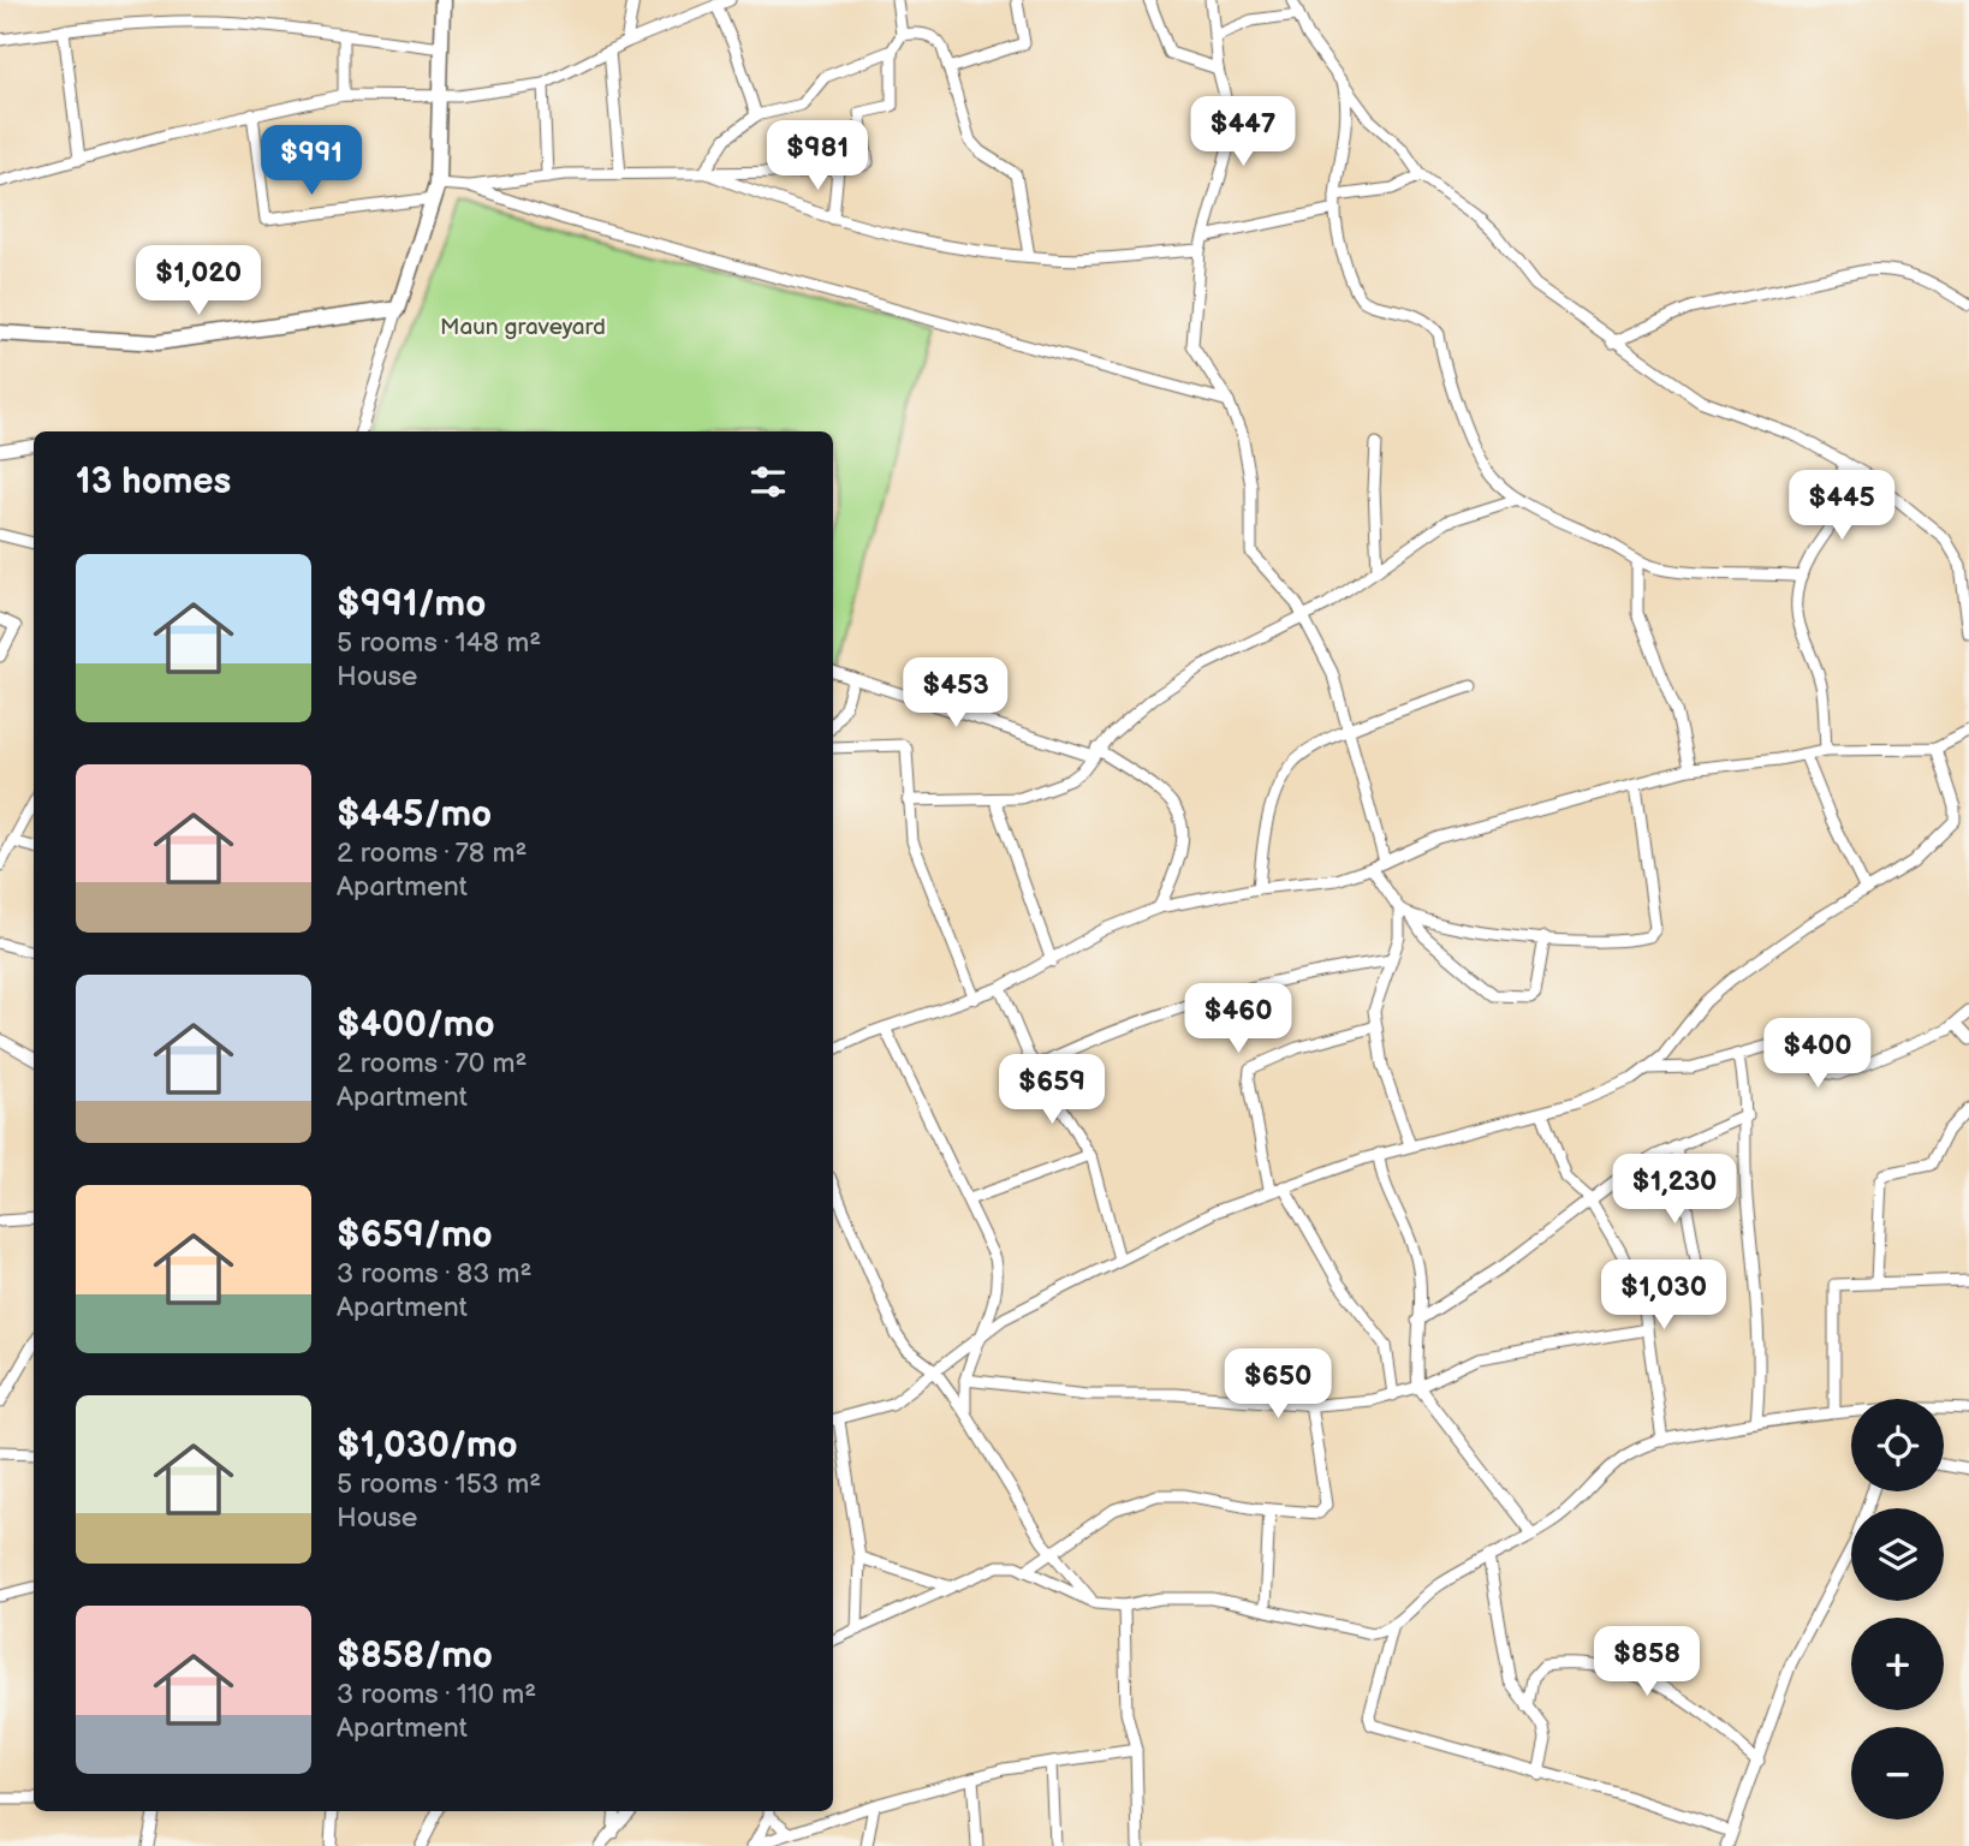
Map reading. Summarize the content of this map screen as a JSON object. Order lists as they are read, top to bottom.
{
  "parks": ["Maun graveyard"],
  "page": {
    "price": [
      "$447",
      "$981",
      "$991",
      "$1,020",
      "$445",
      "$453",
      "$460",
      "$400",
      "$659",
      "$1,230",
      "$1,030",
      "$650",
      "$858"
    ],
    "heading": "13 homes",
    "list": [
      {
        "name": "$991/mo",
        "note": "5 rooms · 148 m² · House"
      },
      {
        "name": "$445/mo",
        "note": "2 rooms · 78 m² · Apartment"
      },
      {
        "name": "$400/mo",
        "note": "2 rooms · 70 m² · Apartment"
      },
      {
        "name": "$659/mo",
        "note": "3 rooms · 83 m² · Apartment"
      },
      {
        "name": "$1,030/mo",
        "note": "5 rooms · 153 m² · House"
      },
      {
        "name": "$858/mo",
        "note": "3 rooms · 110 m² · Apartment"
      }
    ],
    "map_buttons": ["+", "−"]
  }
}
